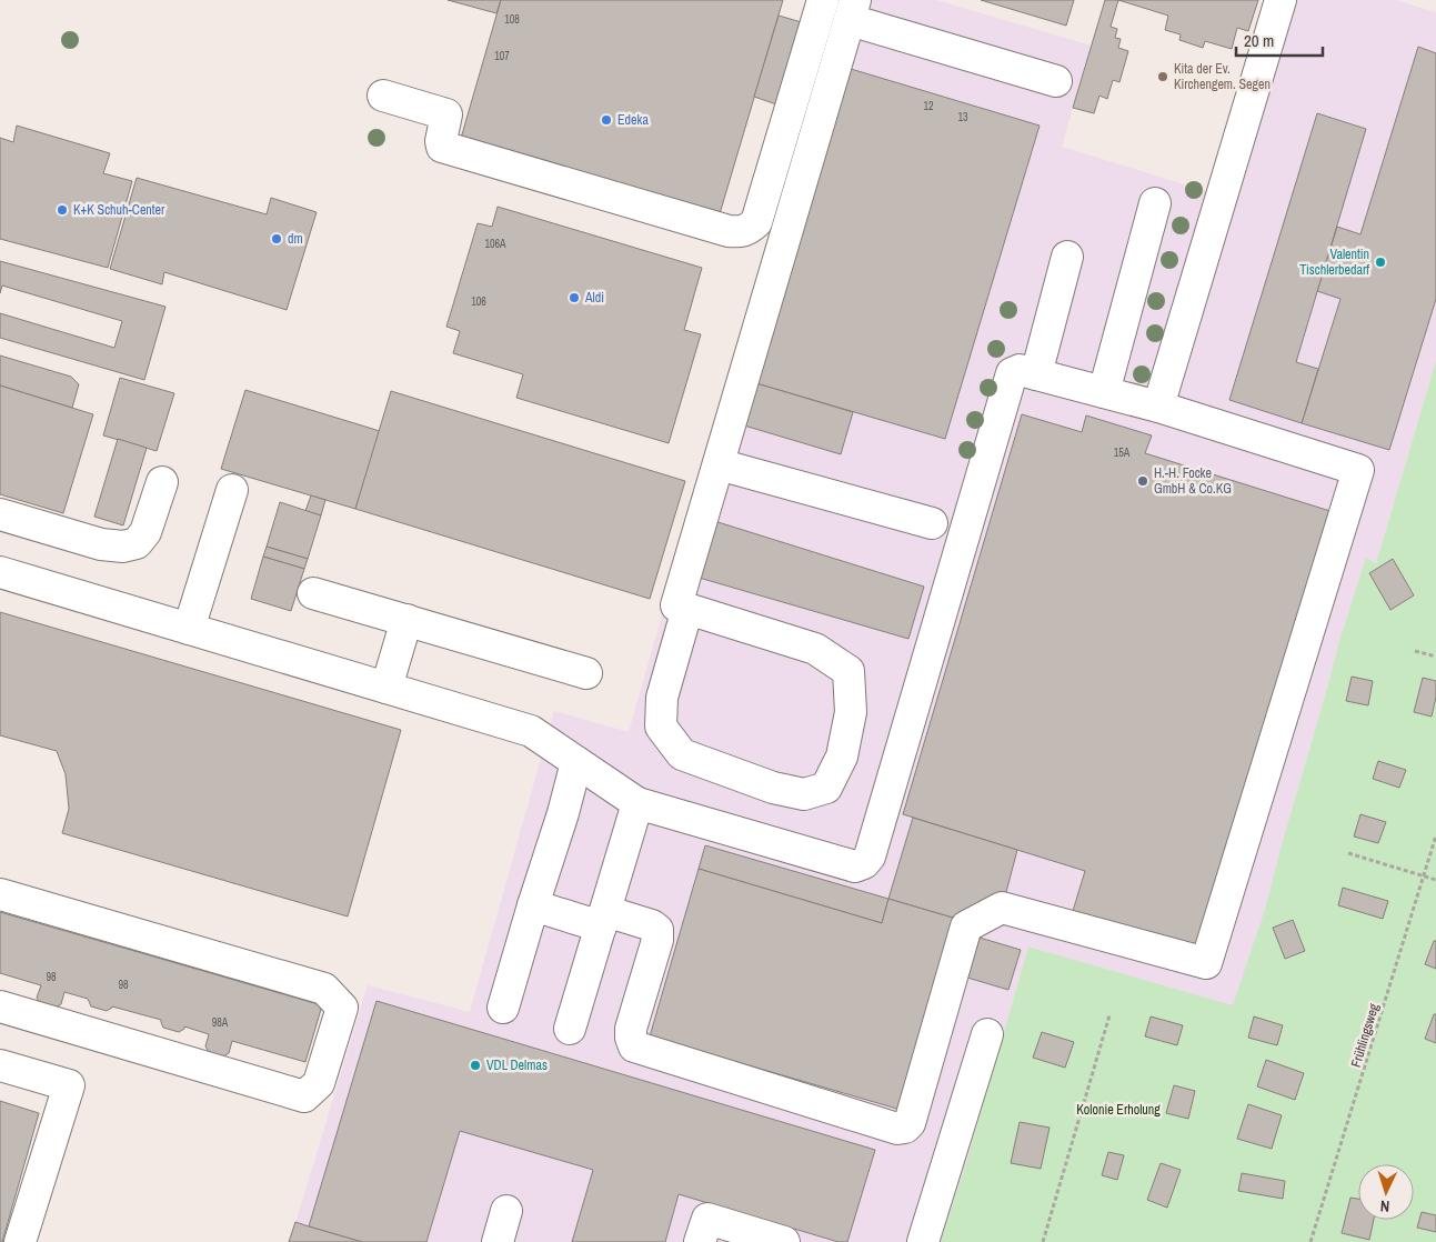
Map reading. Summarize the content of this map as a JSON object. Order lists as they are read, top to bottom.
{
  "streets": {
    "path": ["Frühlingsweg"]
  },
  "parks": ["Kolonie Erholung"],
  "places": [
    "Kita der Ev. Kirchengem. Segen",
    "Edeka",
    "K+K Schuh-Center",
    "dm",
    "Valentin Tischlerbedarf",
    "Aldi",
    "H.-H. Focke GmbH & Co.KG",
    "VDL Delmas"
  ],
  "house_numbers": [
    "108",
    "107",
    "12",
    "13",
    "106A",
    "106",
    "15A",
    "98",
    "98",
    "98A"
  ],
  "scale_bar": "20 m",
  "north": "bottom"
}
